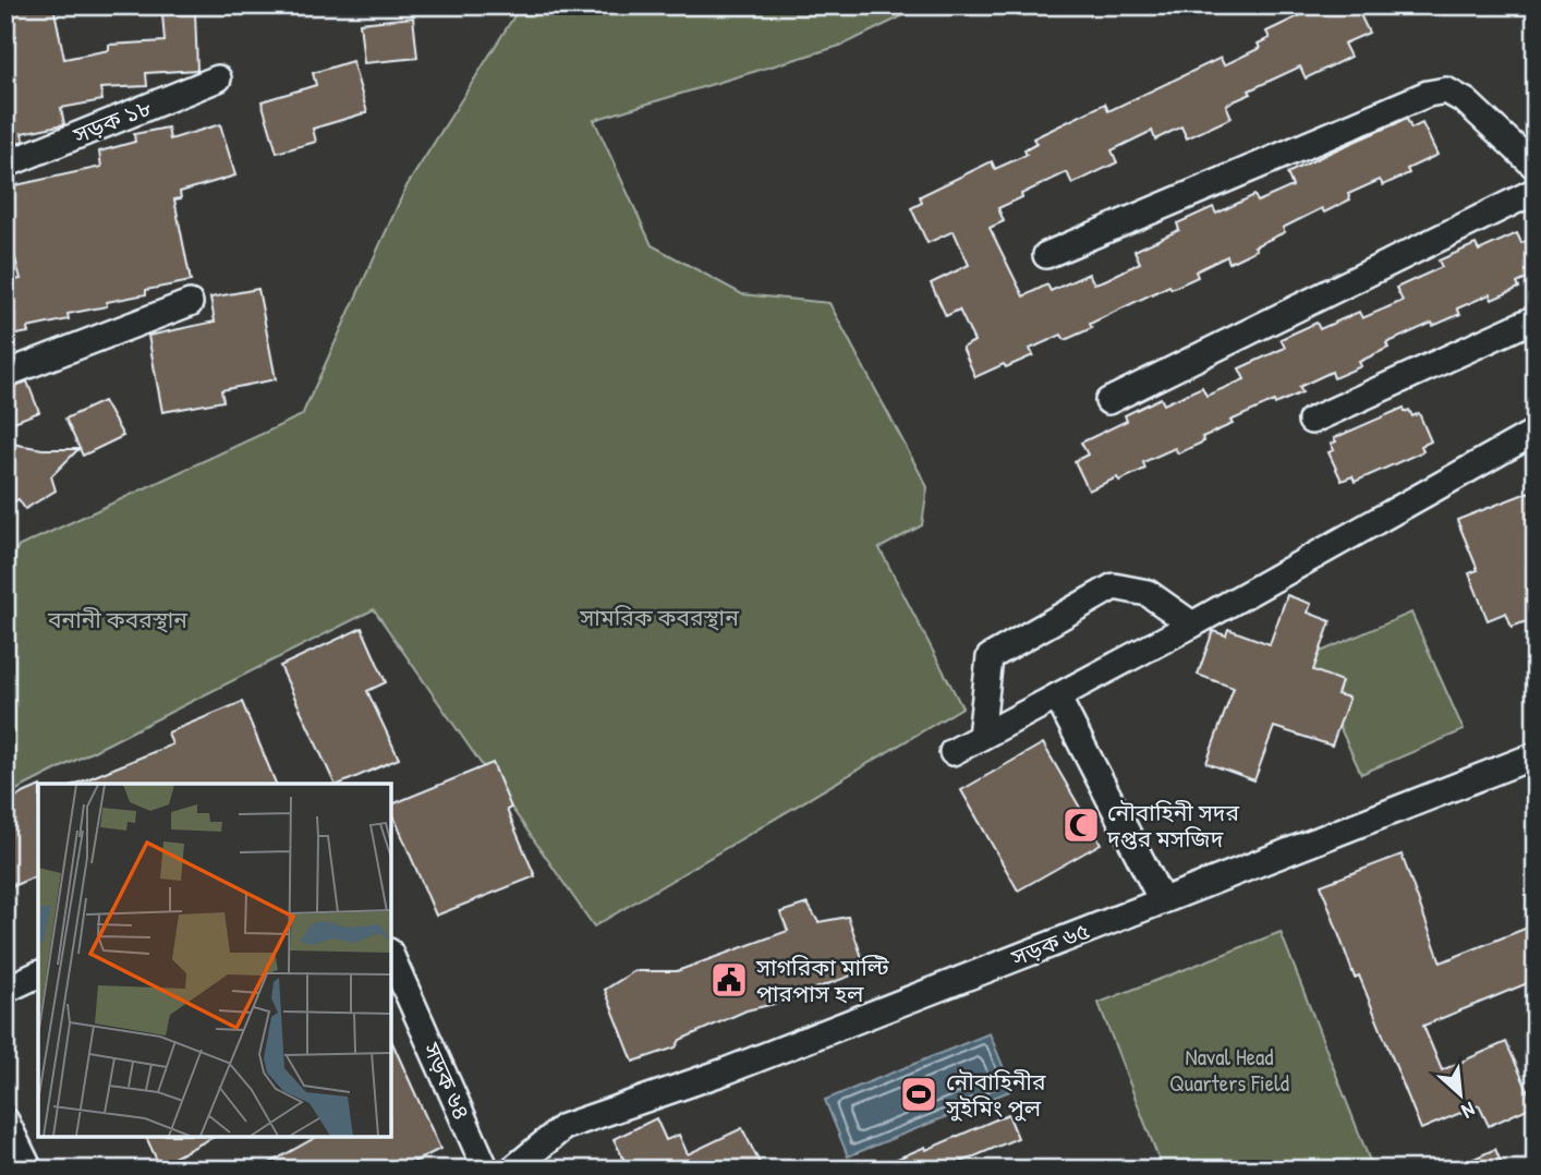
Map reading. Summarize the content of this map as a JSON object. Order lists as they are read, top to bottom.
{
  "streets": {
    "street": ["সড়ক ১৮", "সড়ক ৬৫", "সড়ক ৬৪"]
  },
  "parks": ["সামরিক কবরস্থান", "বনানী কবরস্থান", "Naval Head Quarters Field"],
  "places": {
    "mosque": ["নৌবাহিনী সদর দপ্তর মসজিদ"],
    "public building": ["সাগরিকা মাল্টি পারপাস হল"],
    "sports": ["নৌবাহিনীর সুইমিং পুল"]
  },
  "north": "bottom right"
}
